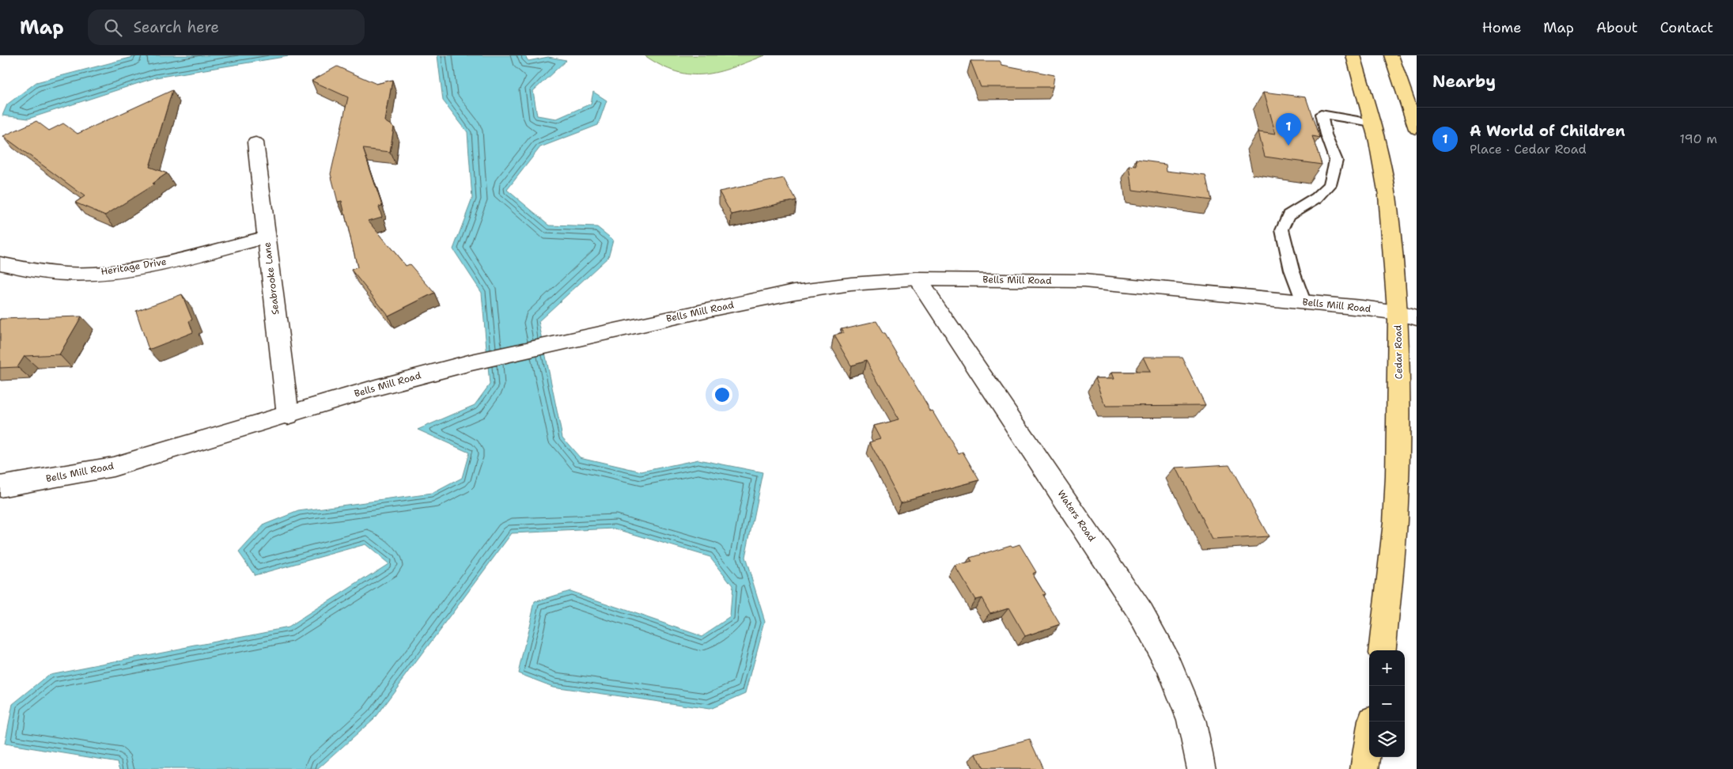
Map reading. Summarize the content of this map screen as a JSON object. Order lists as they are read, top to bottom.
{
  "streets": {
    "main road": ["Cedar Road"],
    "street": [
      "Heritage Drive",
      "Seabrooke Lane",
      "Bells Mill Road",
      "Waters Road"
    ]
  },
  "crossings": [
    ["Heritage Drive", "Seabrooke Lane"],
    ["Seabrooke Lane", "Bells Mill Road"],
    ["Bells Mill Road", "Cedar Road"],
    ["Bells Mill Road", "Waters Road"]
  ],
  "page": {
    "header": "Map",
    "search": "Search here",
    "nav": [
      "Home",
      "Map",
      "About",
      "Contact"
    ],
    "heading": "Nearby",
    "list": [
      {
        "mark": "1",
        "name": "A World of Children",
        "note": "Place · Cedar Road",
        "value": "190 m"
      }
    ],
    "pins": "1",
    "map_buttons": ["+", "−"]
  }
}
